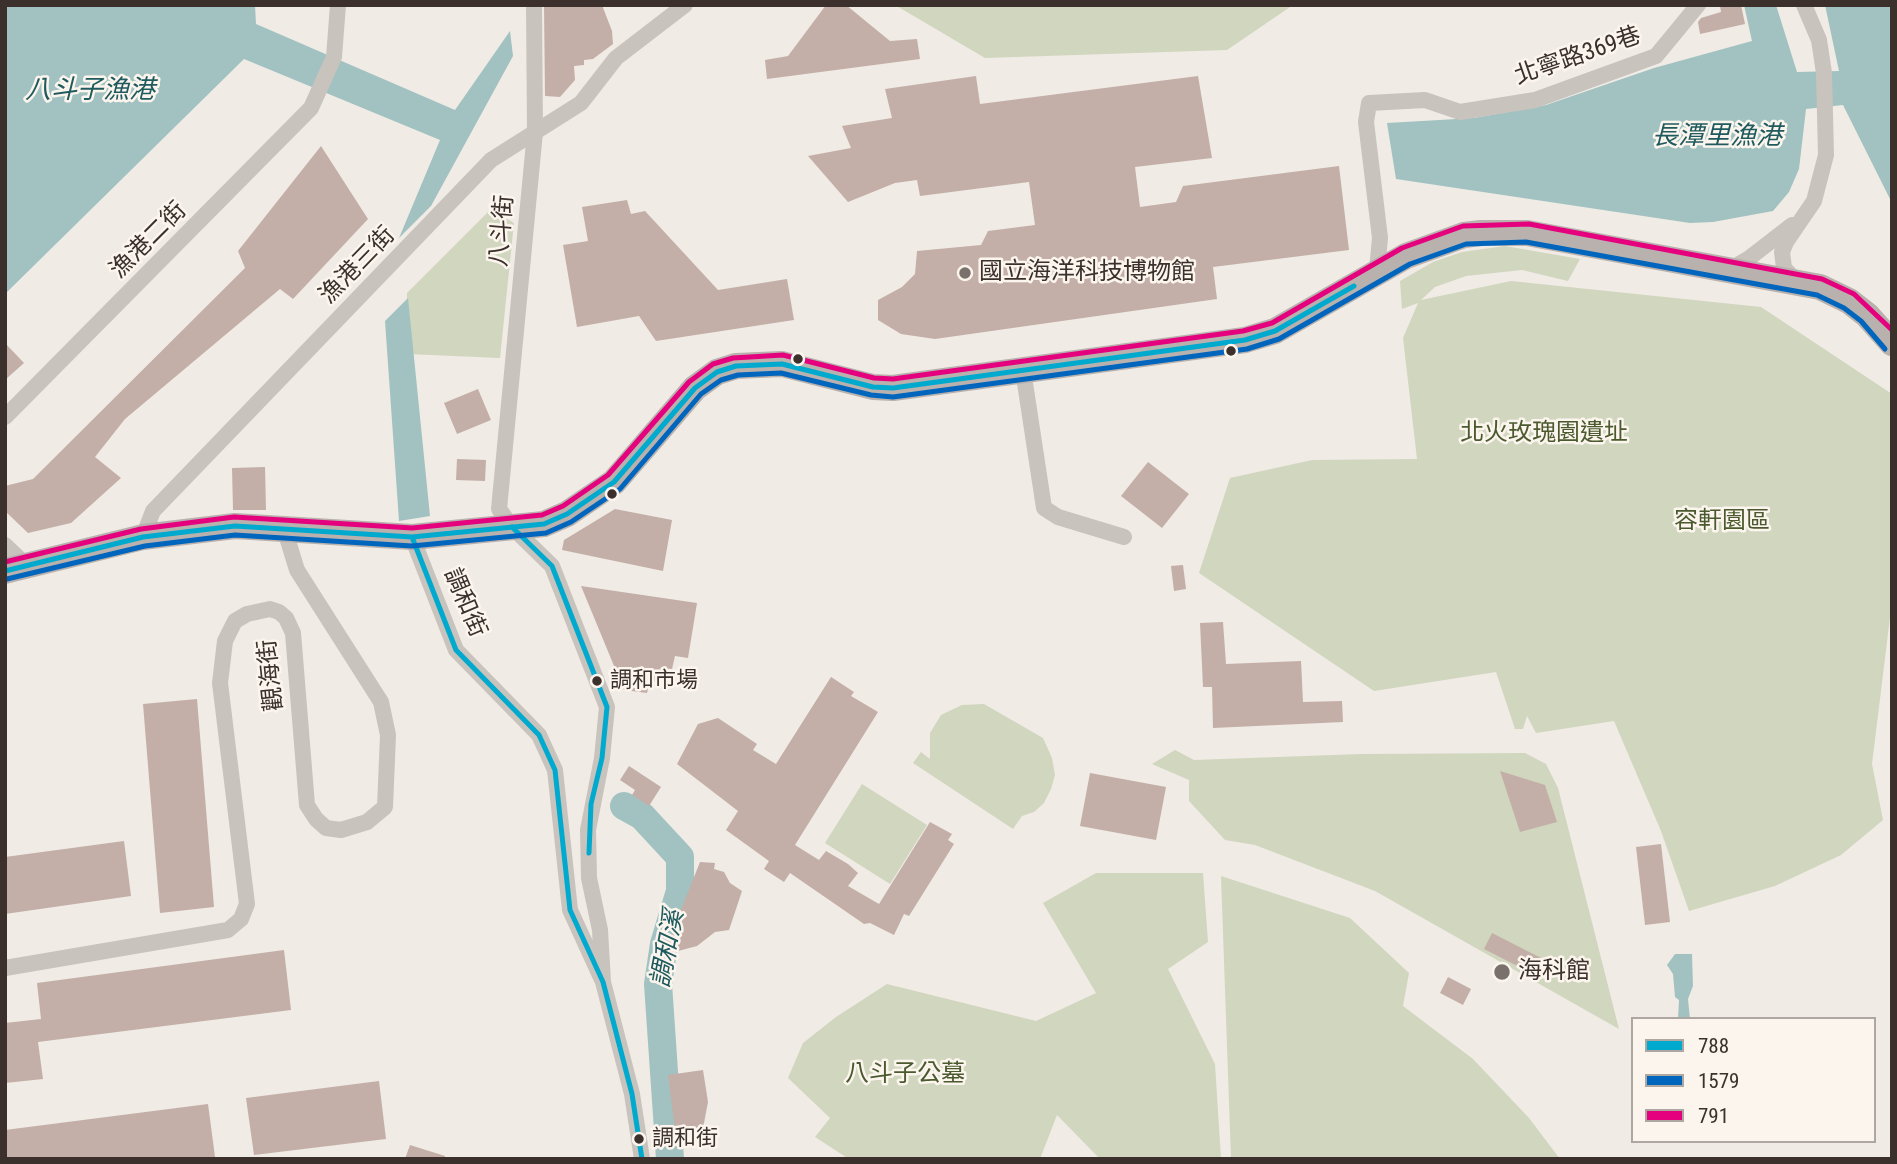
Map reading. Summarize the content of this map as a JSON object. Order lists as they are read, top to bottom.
{
  "streets": {
    "street": [
      "北寧路369巷",
      "八斗街",
      "漁港二街",
      "漁港三街",
      "調和街",
      "觀海街"
    ]
  },
  "crossings": [
    ["八斗街", "漁港三街"],
    ["八斗街", "調和街"]
  ],
  "water": ["八斗子漁港", "長潭里漁港", "調和溪"],
  "parks": ["北火玫瑰園遺址", "容軒園區", "八斗子公墓"],
  "places": [
    "國立海洋科技博物館",
    "調和市場",
    "海科館",
    "調和街"
  ],
  "lines": ["transit line 791", "transit line 1579", "transit line 788"],
  "legend": ["788", "1579", "791"]
}
